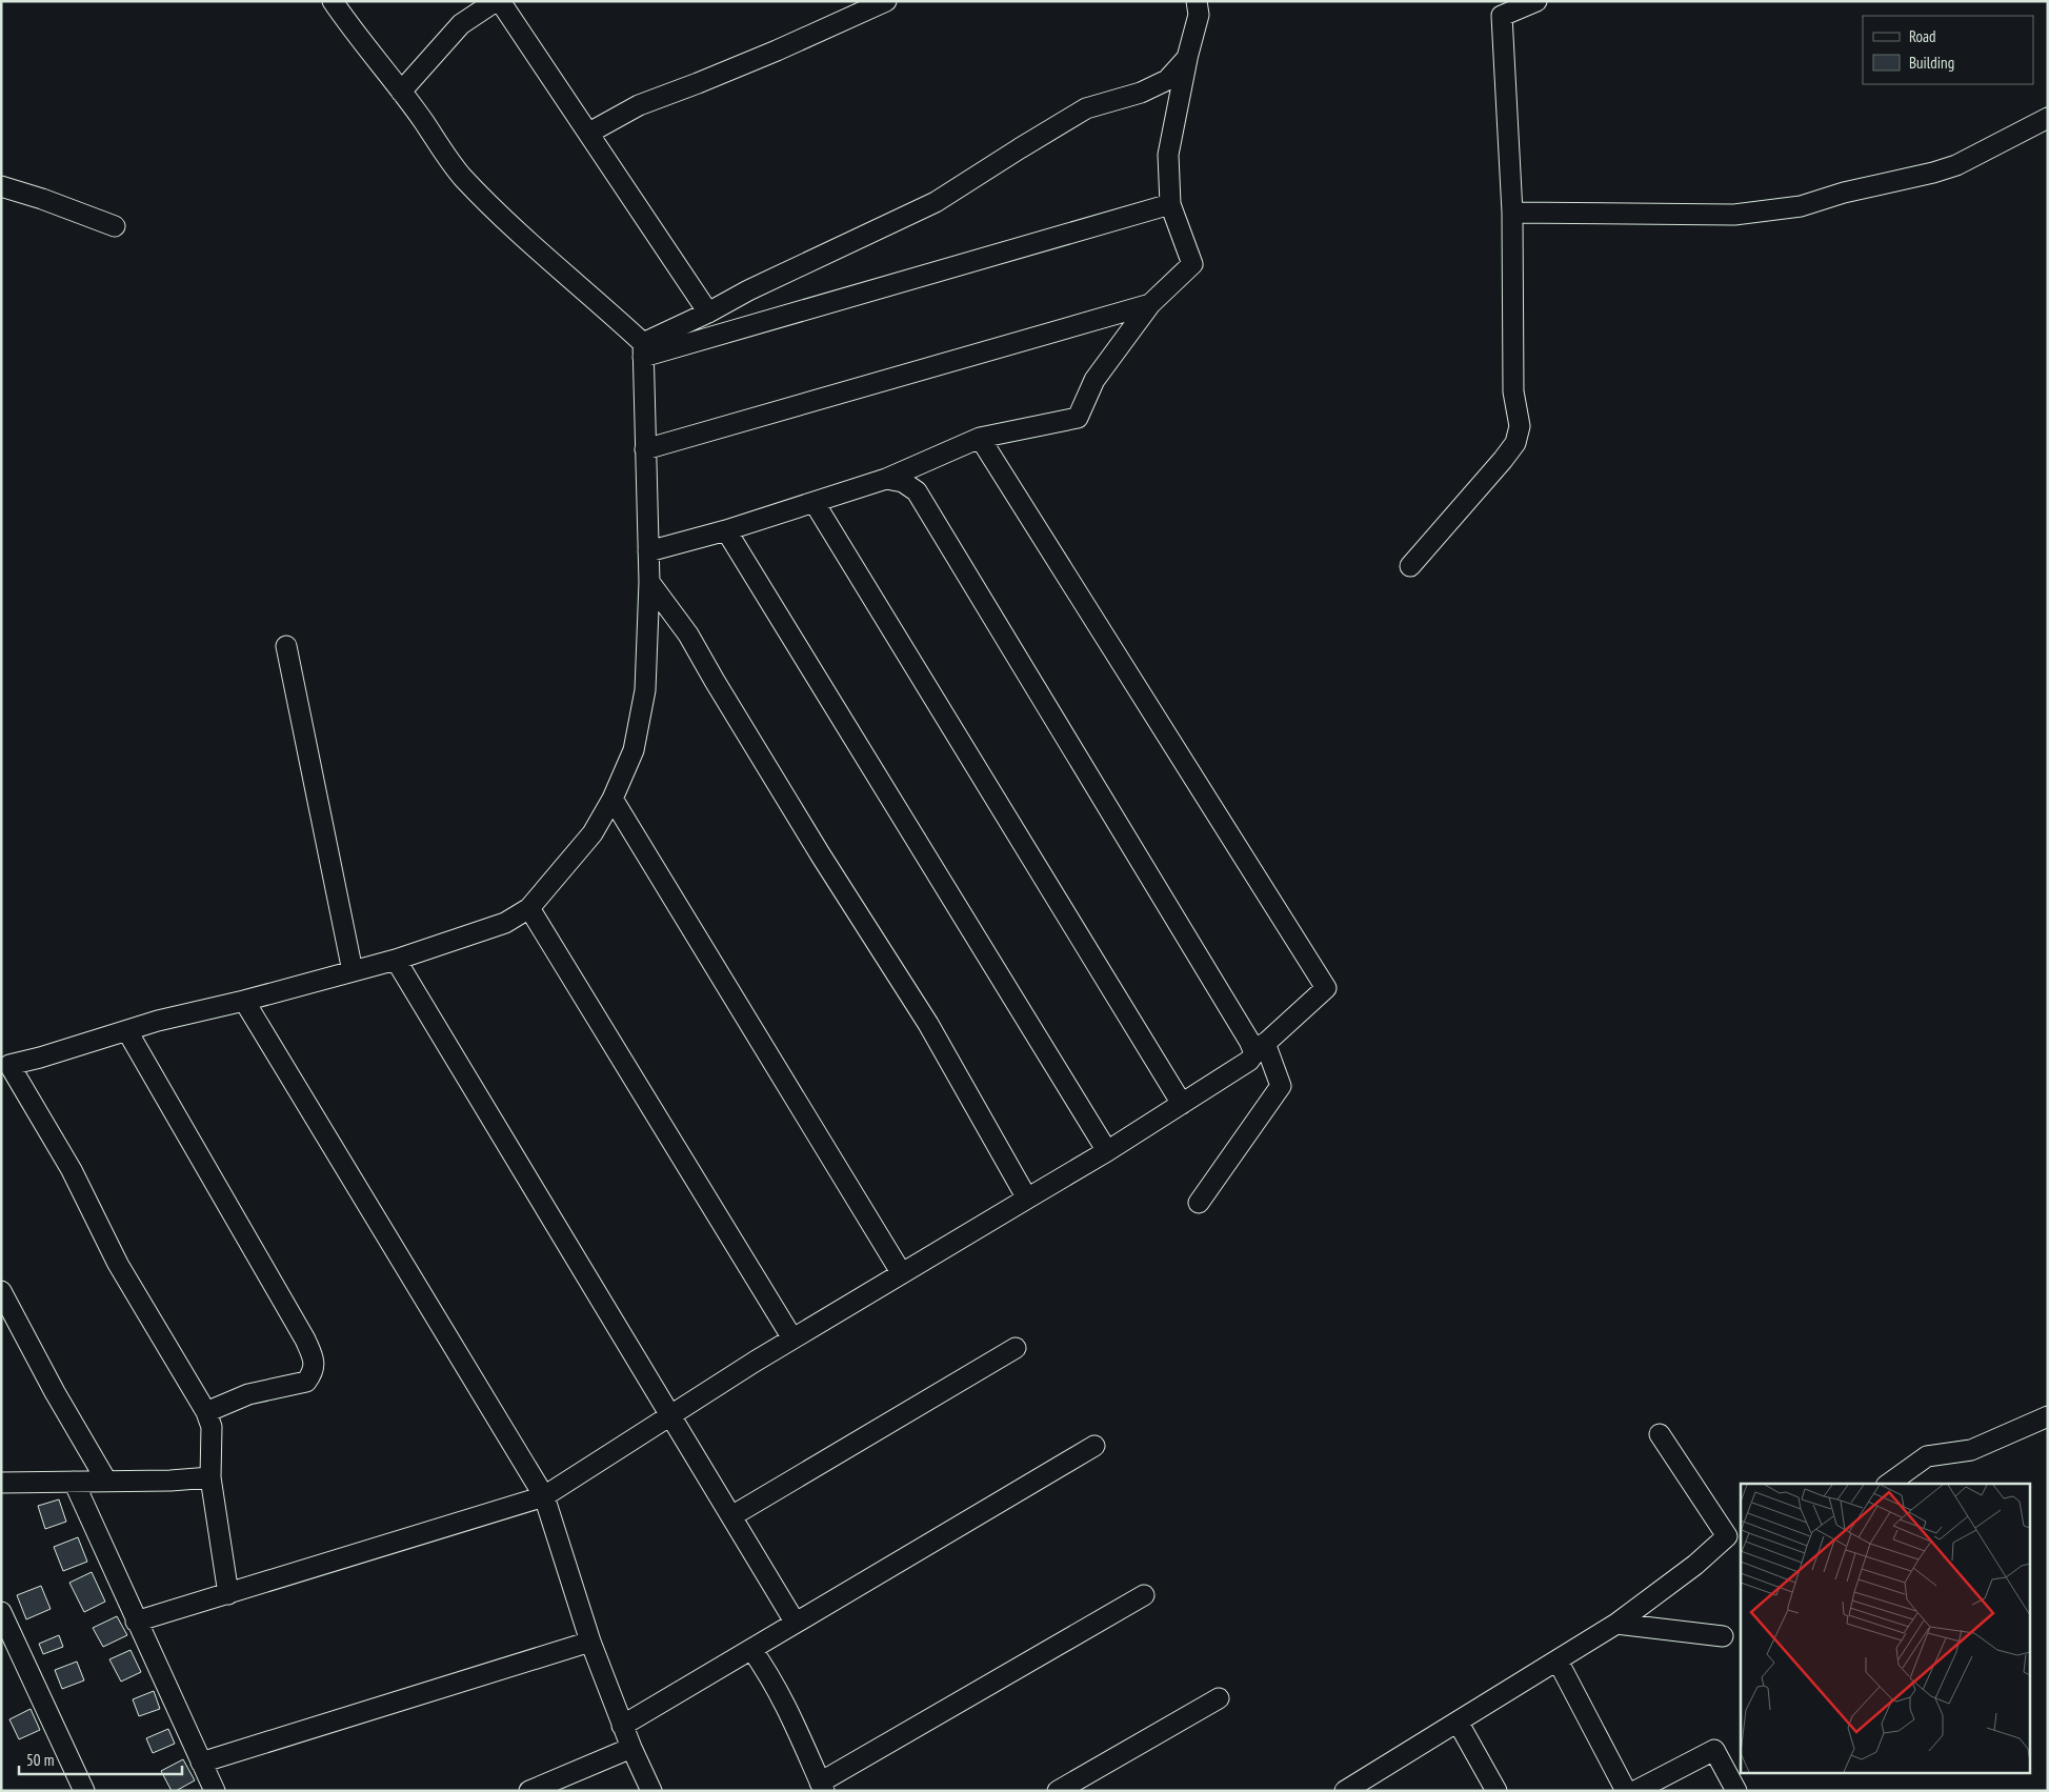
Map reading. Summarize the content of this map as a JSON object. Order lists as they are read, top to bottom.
{
  "legend": ["Road", "Building"],
  "scale_bar": "50 m"
}
